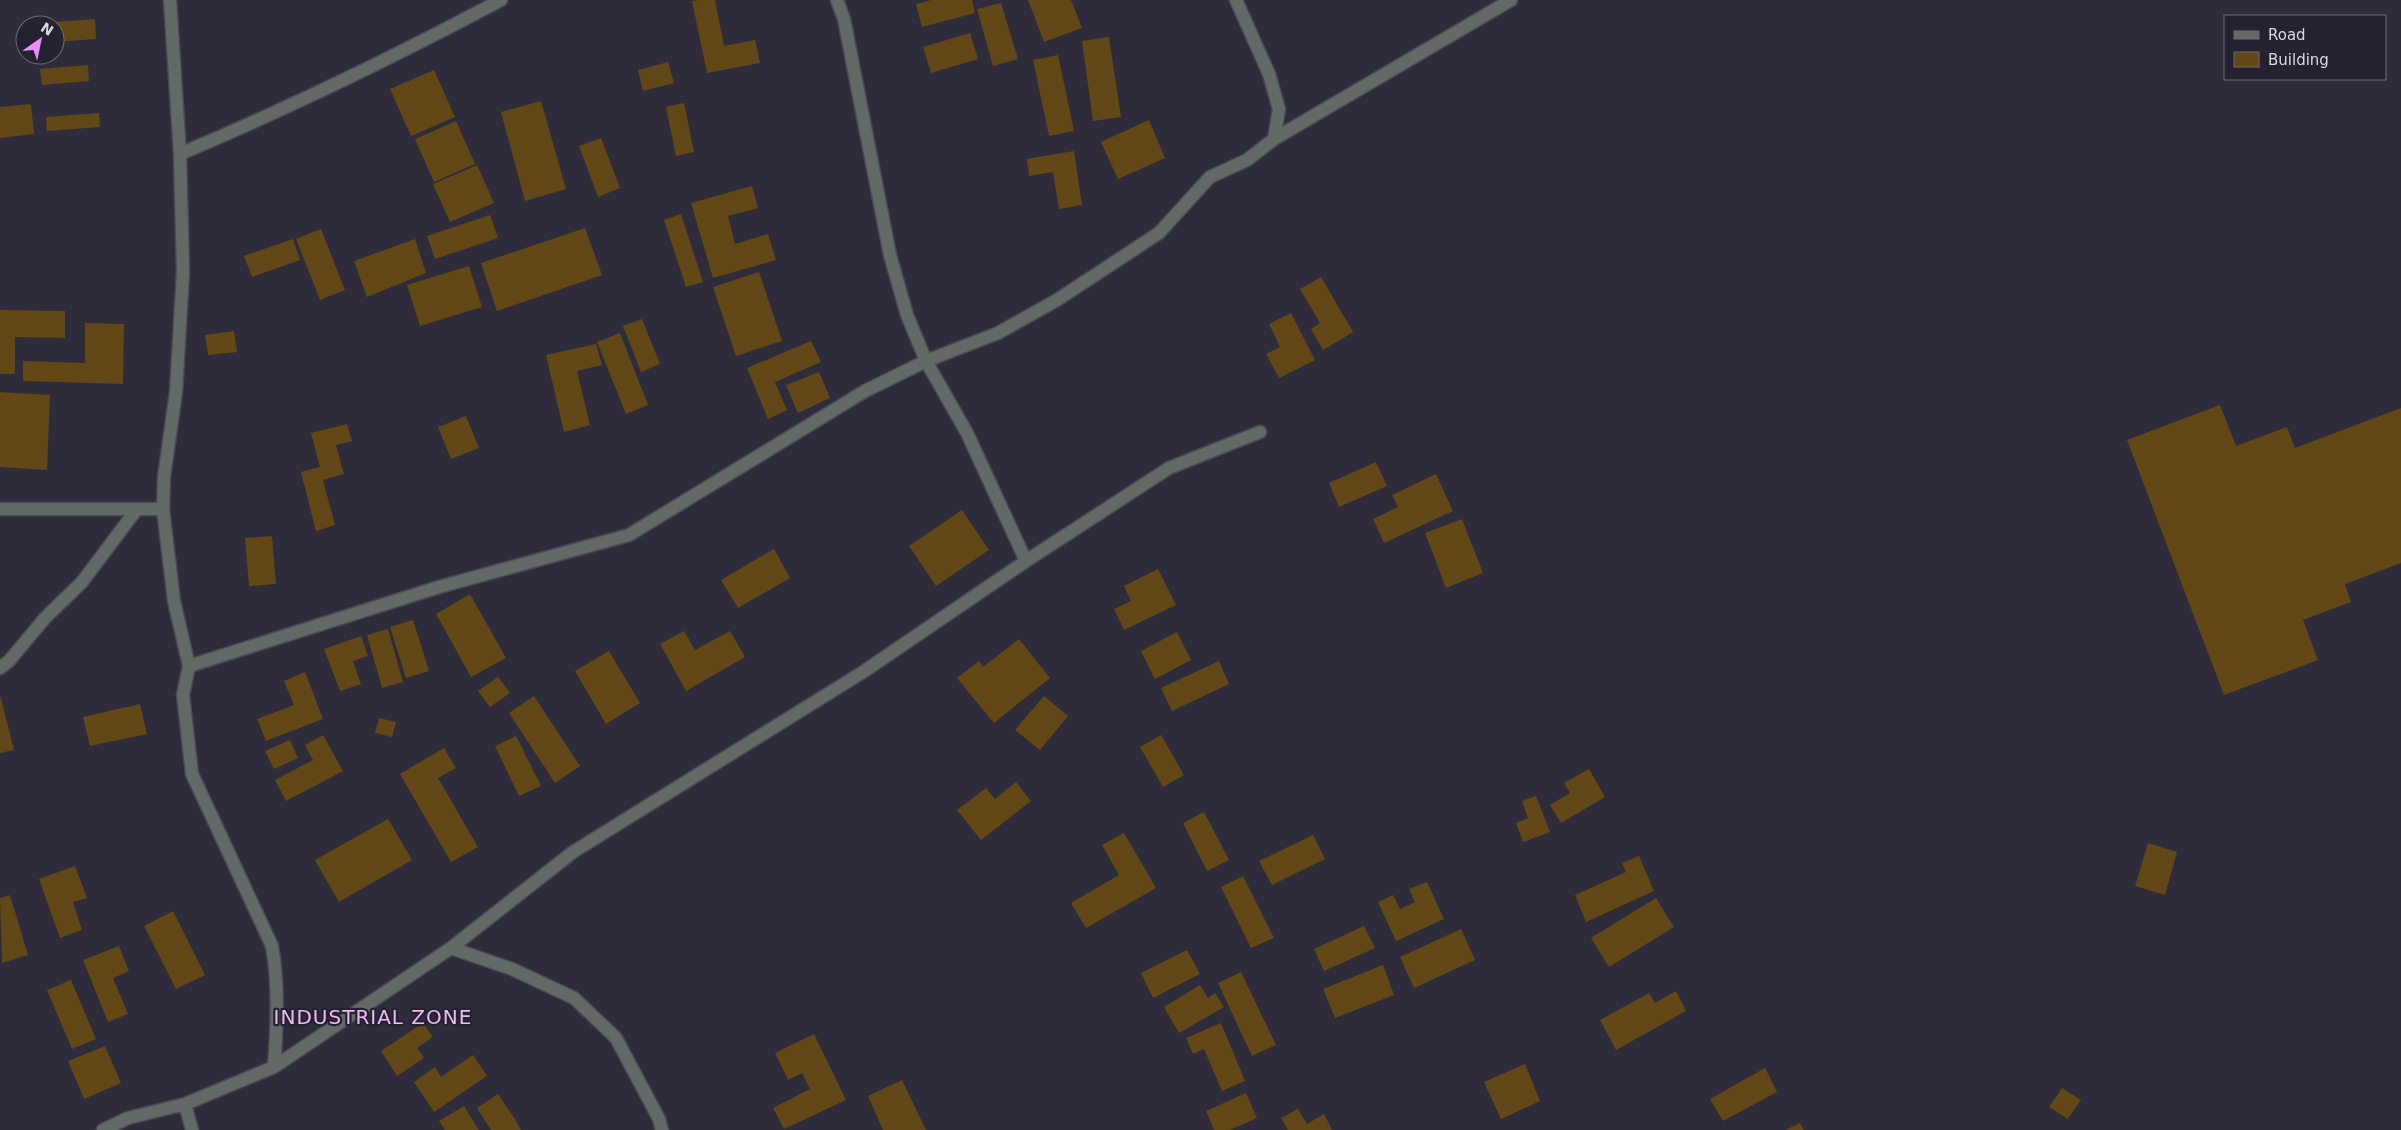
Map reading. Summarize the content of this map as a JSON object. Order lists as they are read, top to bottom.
{
  "districts": ["INDUSTRIAL ZONE"],
  "legend": ["Road", "Building"],
  "north": "top right"
}
